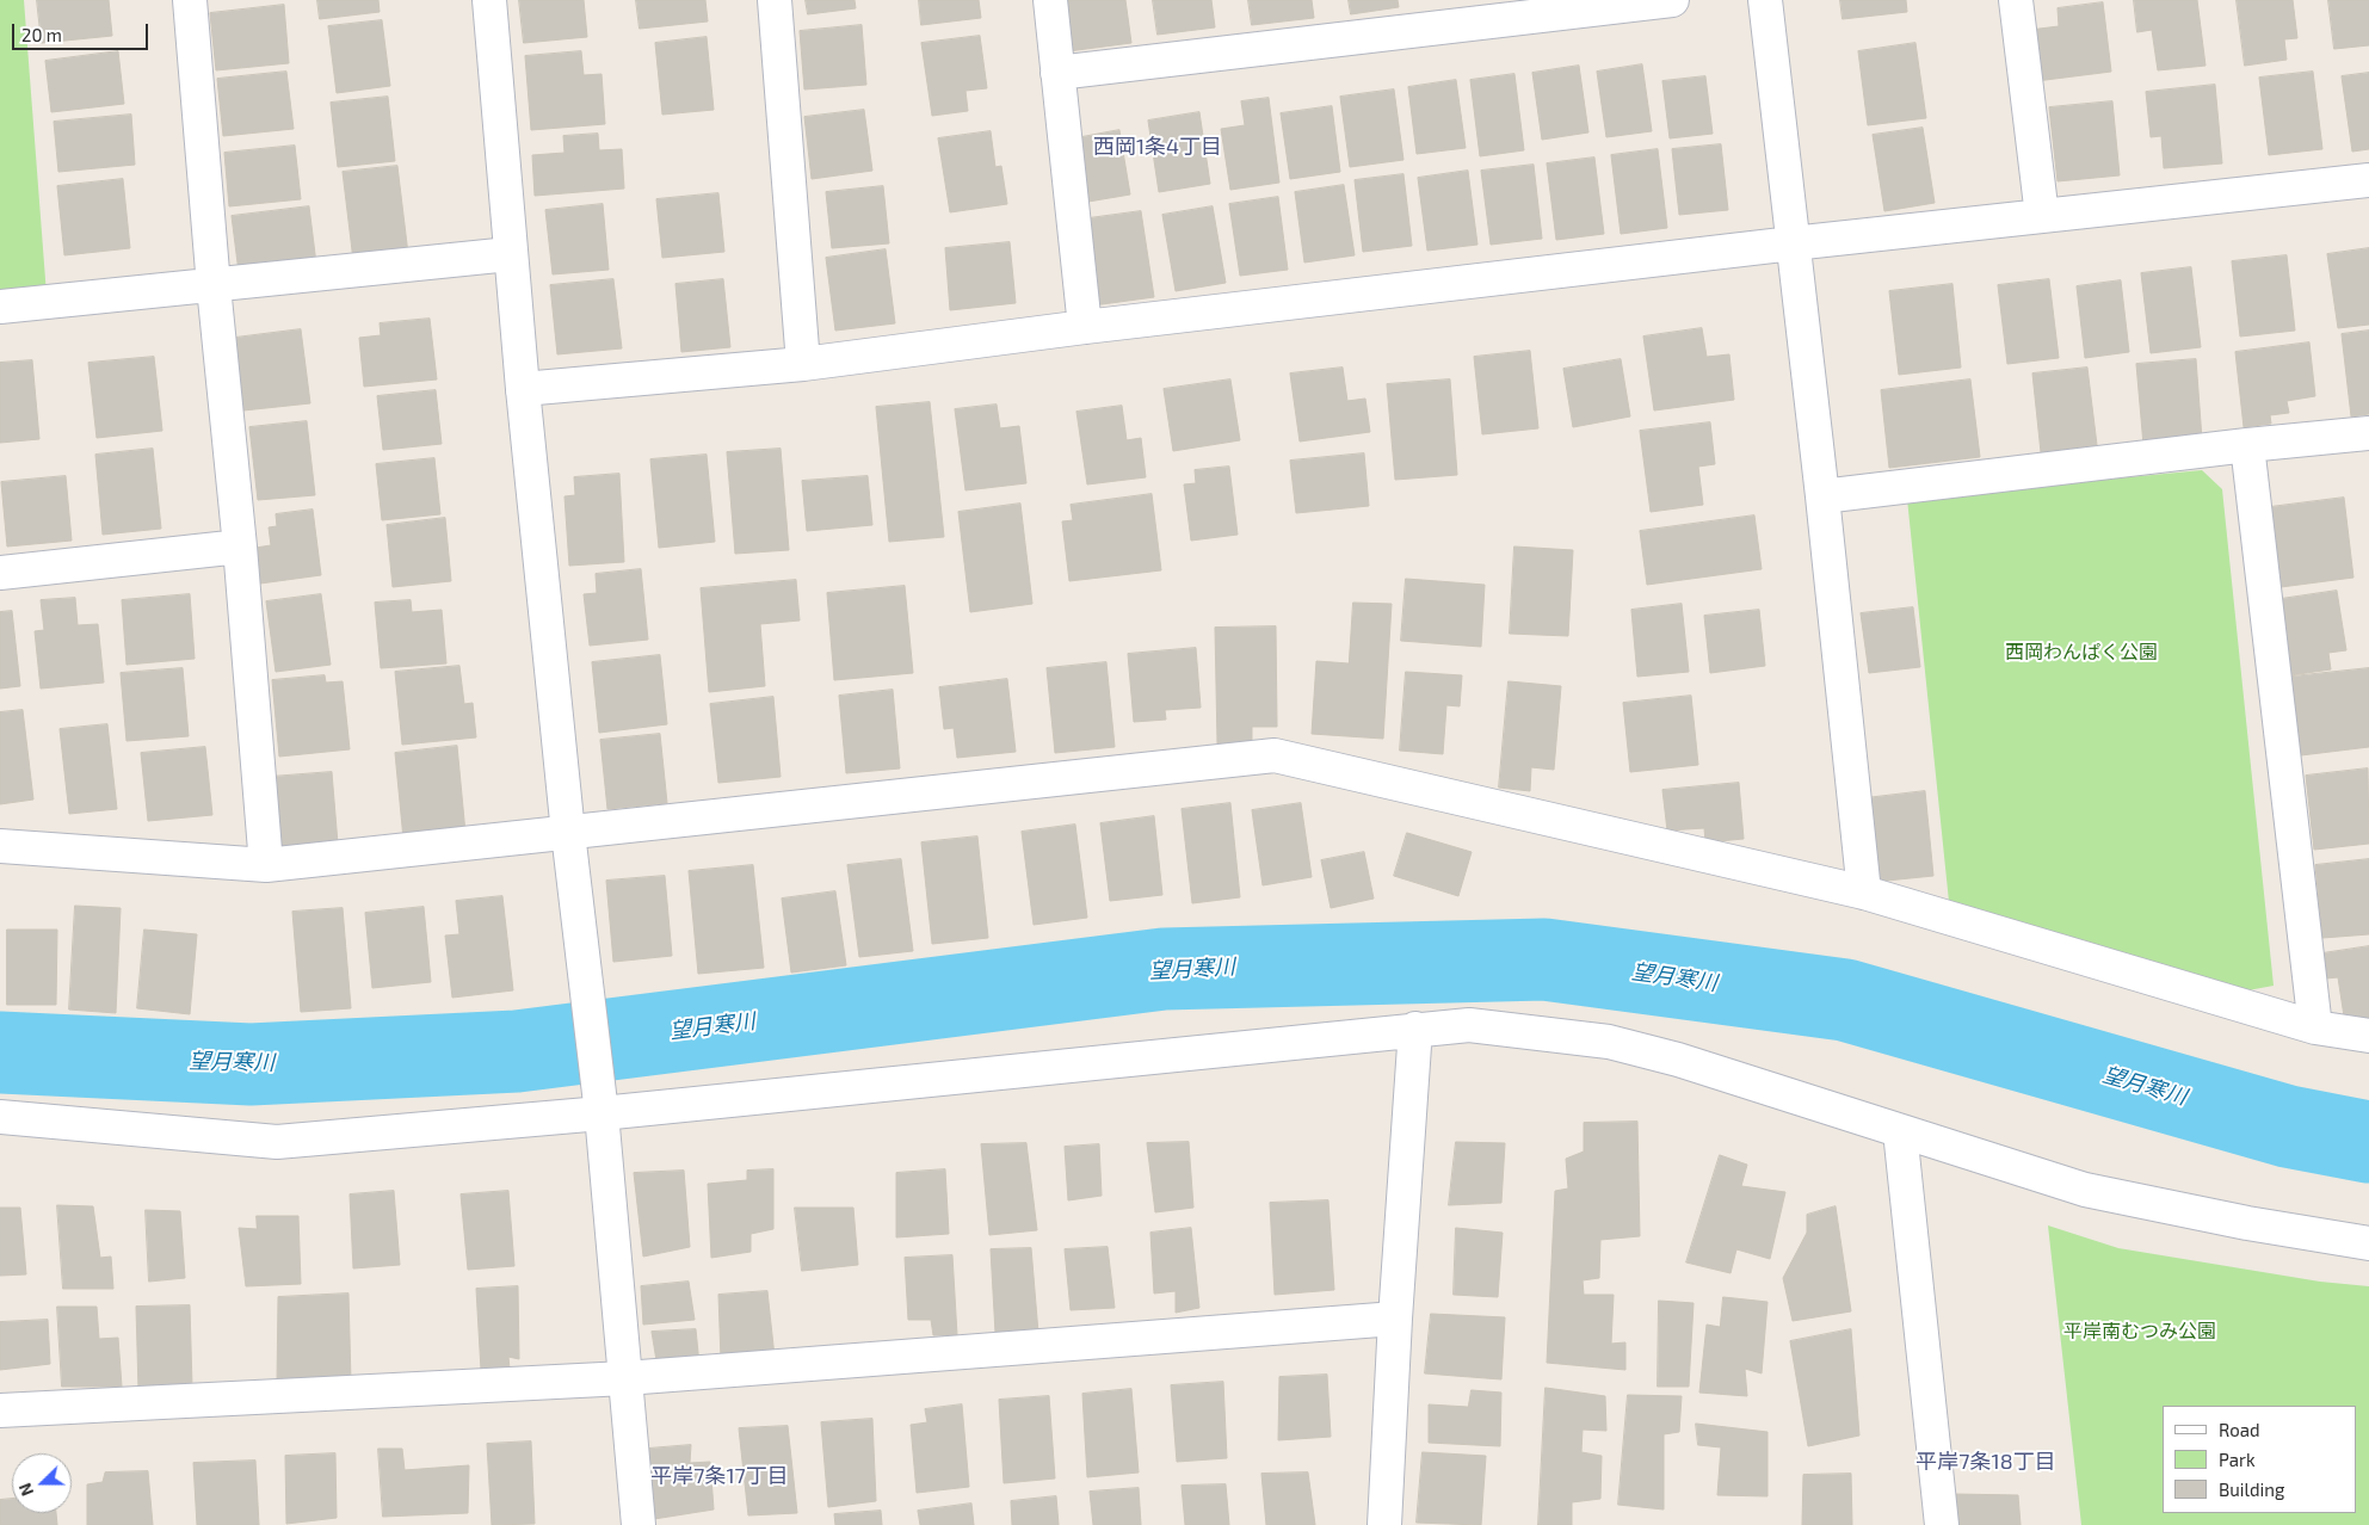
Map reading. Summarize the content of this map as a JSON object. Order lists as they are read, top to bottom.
{
  "districts": ["西岡1条4丁目", "平岸7条18丁目", "平岸7条17丁目"],
  "water": ["望月寒川"],
  "parks": ["西岡わんぱく公園", "平岸南むつみ公園"],
  "legend": ["Road", "Park", "Building"],
  "scale_bar": "20 m",
  "north": "left"
}
